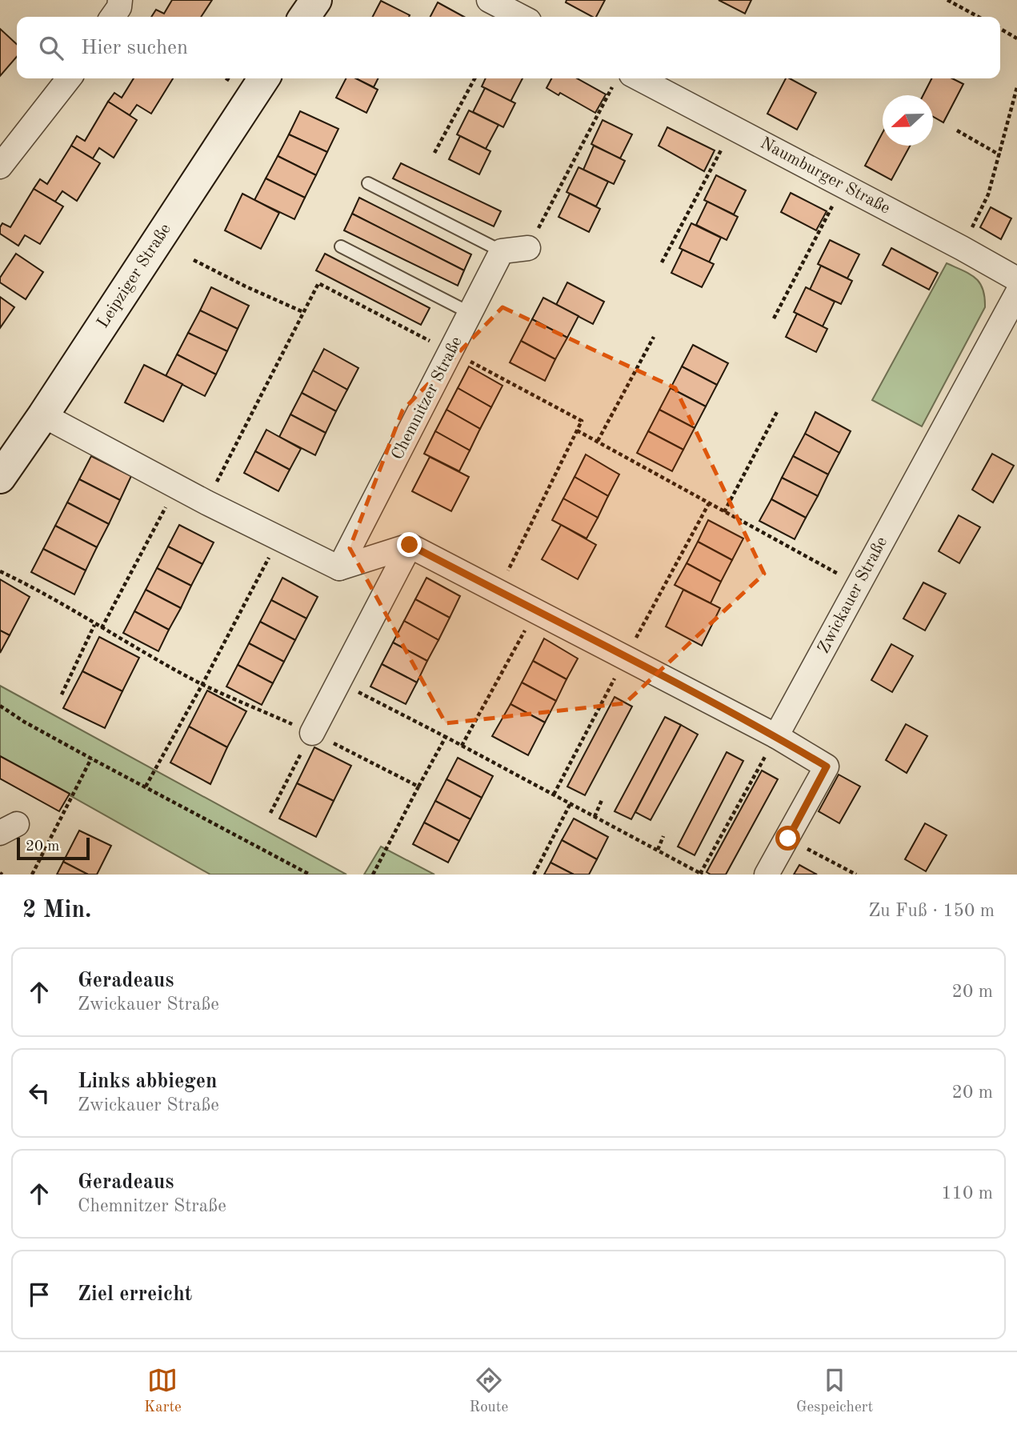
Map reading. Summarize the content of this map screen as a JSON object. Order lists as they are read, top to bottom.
{
  "streets": {
    "main road": ["Leipziger Straße"],
    "street": ["Naumburger Straße", "Chemnitzer Straße", "Zwickauer Straße"]
  },
  "scale_bar": "20 m",
  "north": "left",
  "page": {
    "search": "Hier suchen",
    "scale": "20 m",
    "heading": ["2 Min.", "Zu Fuß · 150 m"],
    "list": [
      ["Geradeaus", "Zwickauer Straße", "20 m"],
      ["Links abbiegen", "Zwickauer Straße", "20 m"],
      ["Geradeaus", "Chemnitzer Straße", "110 m"],
      "Ziel erreicht"
    ],
    "nav": ["Karte", "Route", "Gespeichert"]
  }
}
